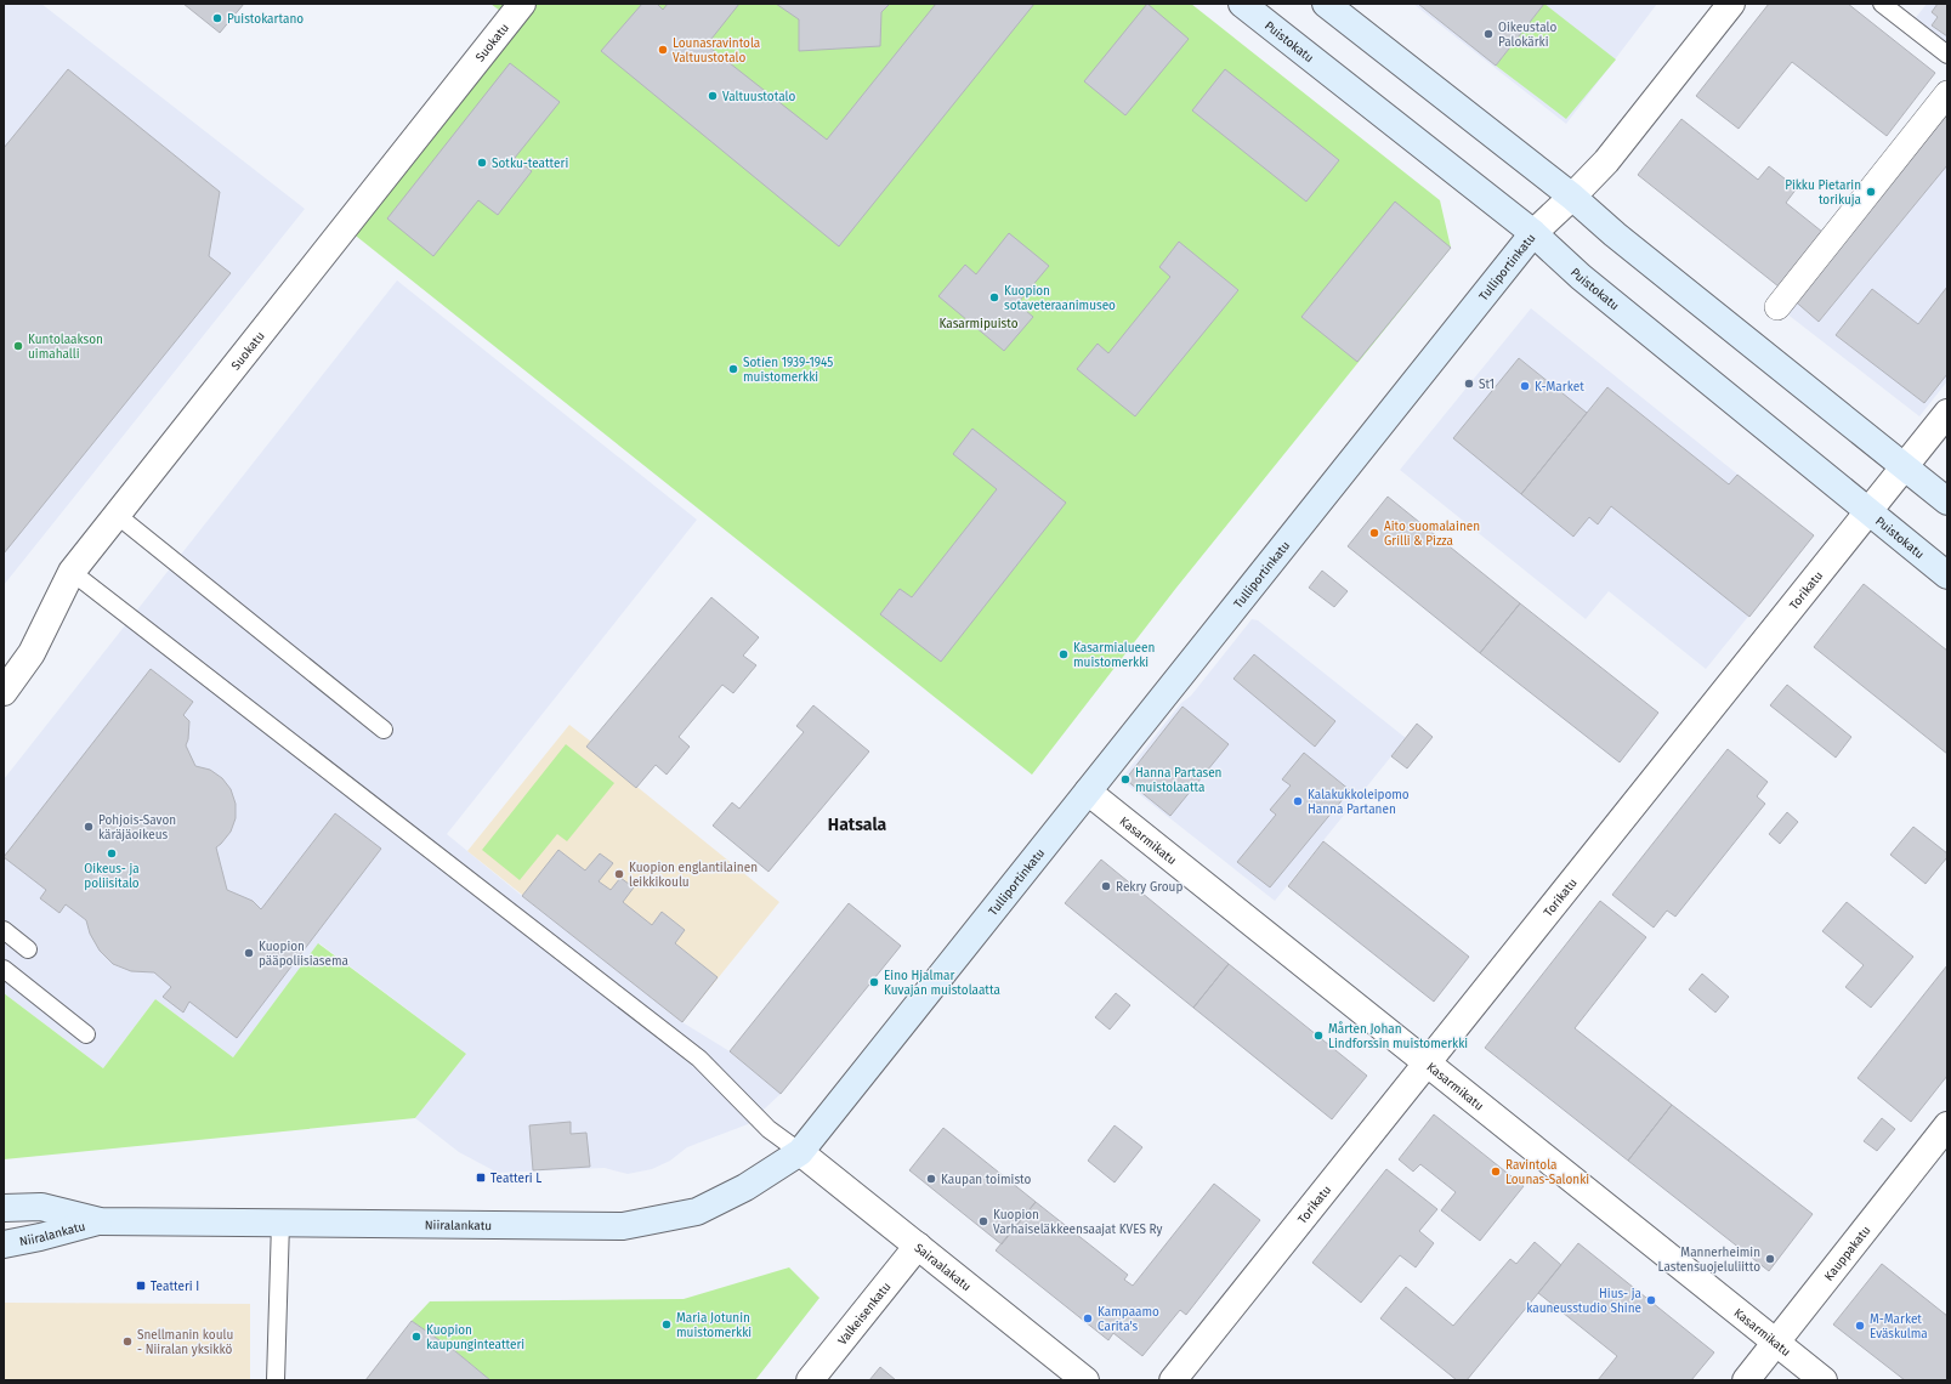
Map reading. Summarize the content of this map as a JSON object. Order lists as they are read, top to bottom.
{
  "streets": {
    "main road": ["Puistokatu", "Tulliportinkatu", "Niiralankatu"],
    "street": [
      "Suokatu",
      "Torikatu",
      "Kasarmikatu",
      "Kauppakatu",
      "Sairaalakatu",
      "Valkeisenkatu"
    ]
  },
  "crossings": [
    ["Puistokatu", "Tulliportinkatu"],
    ["Puistokatu", "Torikatu"],
    ["Tulliportinkatu", "Kasarmikatu"],
    ["Tulliportinkatu", "Niiralankatu"],
    ["Tulliportinkatu", "Sairaalakatu"],
    ["Torikatu", "Kasarmikatu"],
    ["Kasarmikatu", "Kauppakatu"],
    ["Niiralankatu", "Sairaalakatu"],
    ["Sairaalakatu", "Valkeisenkatu"]
  ],
  "districts": ["Hatsala"],
  "parks": ["Kasarmipuisto"],
  "places": {
    "other": [
      "Puistokartano",
      "Oikeustalo Palokärki",
      "Lounasravintola Valtuustotalo",
      "Valtuustotalo",
      "Sotku-teatteri",
      "Pikku Pietarin torikuja",
      "Kuopion sotaveteraanimuseo",
      "Kuntolaakson uimahalli",
      "Sotien 1939-1945 muistomerkki",
      "St1",
      "K-Market",
      "Aito suomalainen Grilli & Pizza",
      "Kasarmialueen muistomerkki",
      "Hanna Partasen muistolaatta",
      "Kalakukkoleipomo Hanna Partanen",
      "Pohjois-Savon käräjäoikeus",
      "Oikeus- ja poliisitalo",
      "Kuopion englantilainen leikkikoulu",
      "Rekry Group",
      "Kuopion pääpoliisiasema",
      "Eino Hjalmar Kuvajan muistolaatta",
      "Mårten Johan Lindforssin muistomerkki",
      "Ravintola Lounas-Salonki",
      "Kaupan toimisto",
      "Kuopion Varhaiseläkkeensaajat KVES Ry",
      "Mannerheimin Lastensuojeluliitto",
      "Hius- ja kauneusstudio Shine",
      "Kampaamo Carita's",
      "Maria Jotunin muistomerkki",
      "M-Market Eväskulma",
      "Kuopion kaupunginteatteri",
      "Snellmanin koulu - Niiralan yksikkö"
    ],
    "transit": ["Teatteri L", "Teatteri I"]
  }
}
